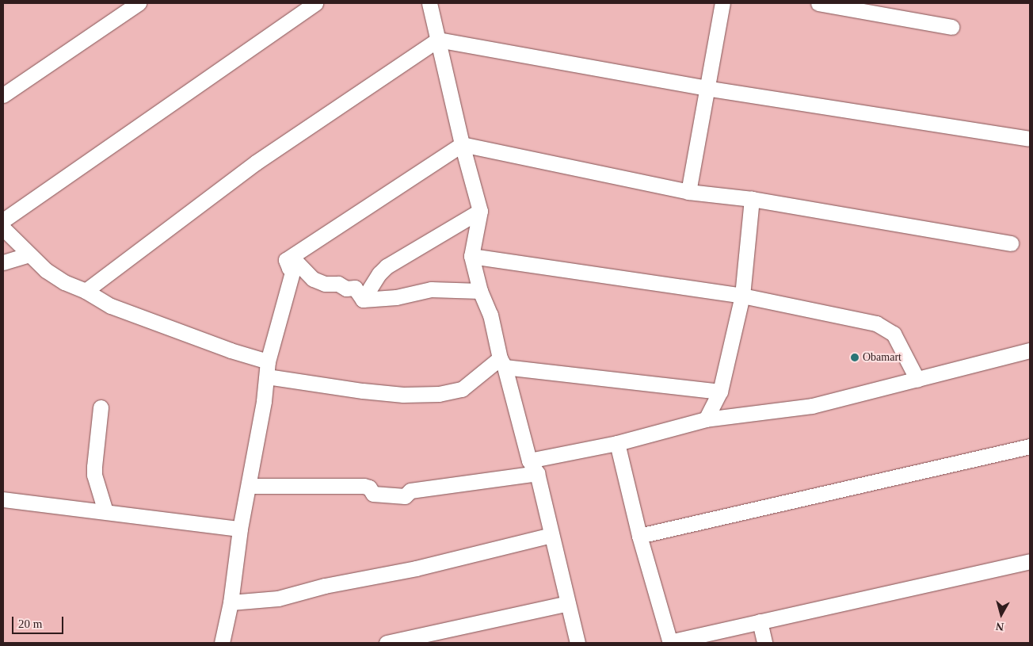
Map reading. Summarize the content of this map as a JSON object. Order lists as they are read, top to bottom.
{
  "places": ["Obamart"],
  "scale_bar": "20 m",
  "north": "bottom"
}
